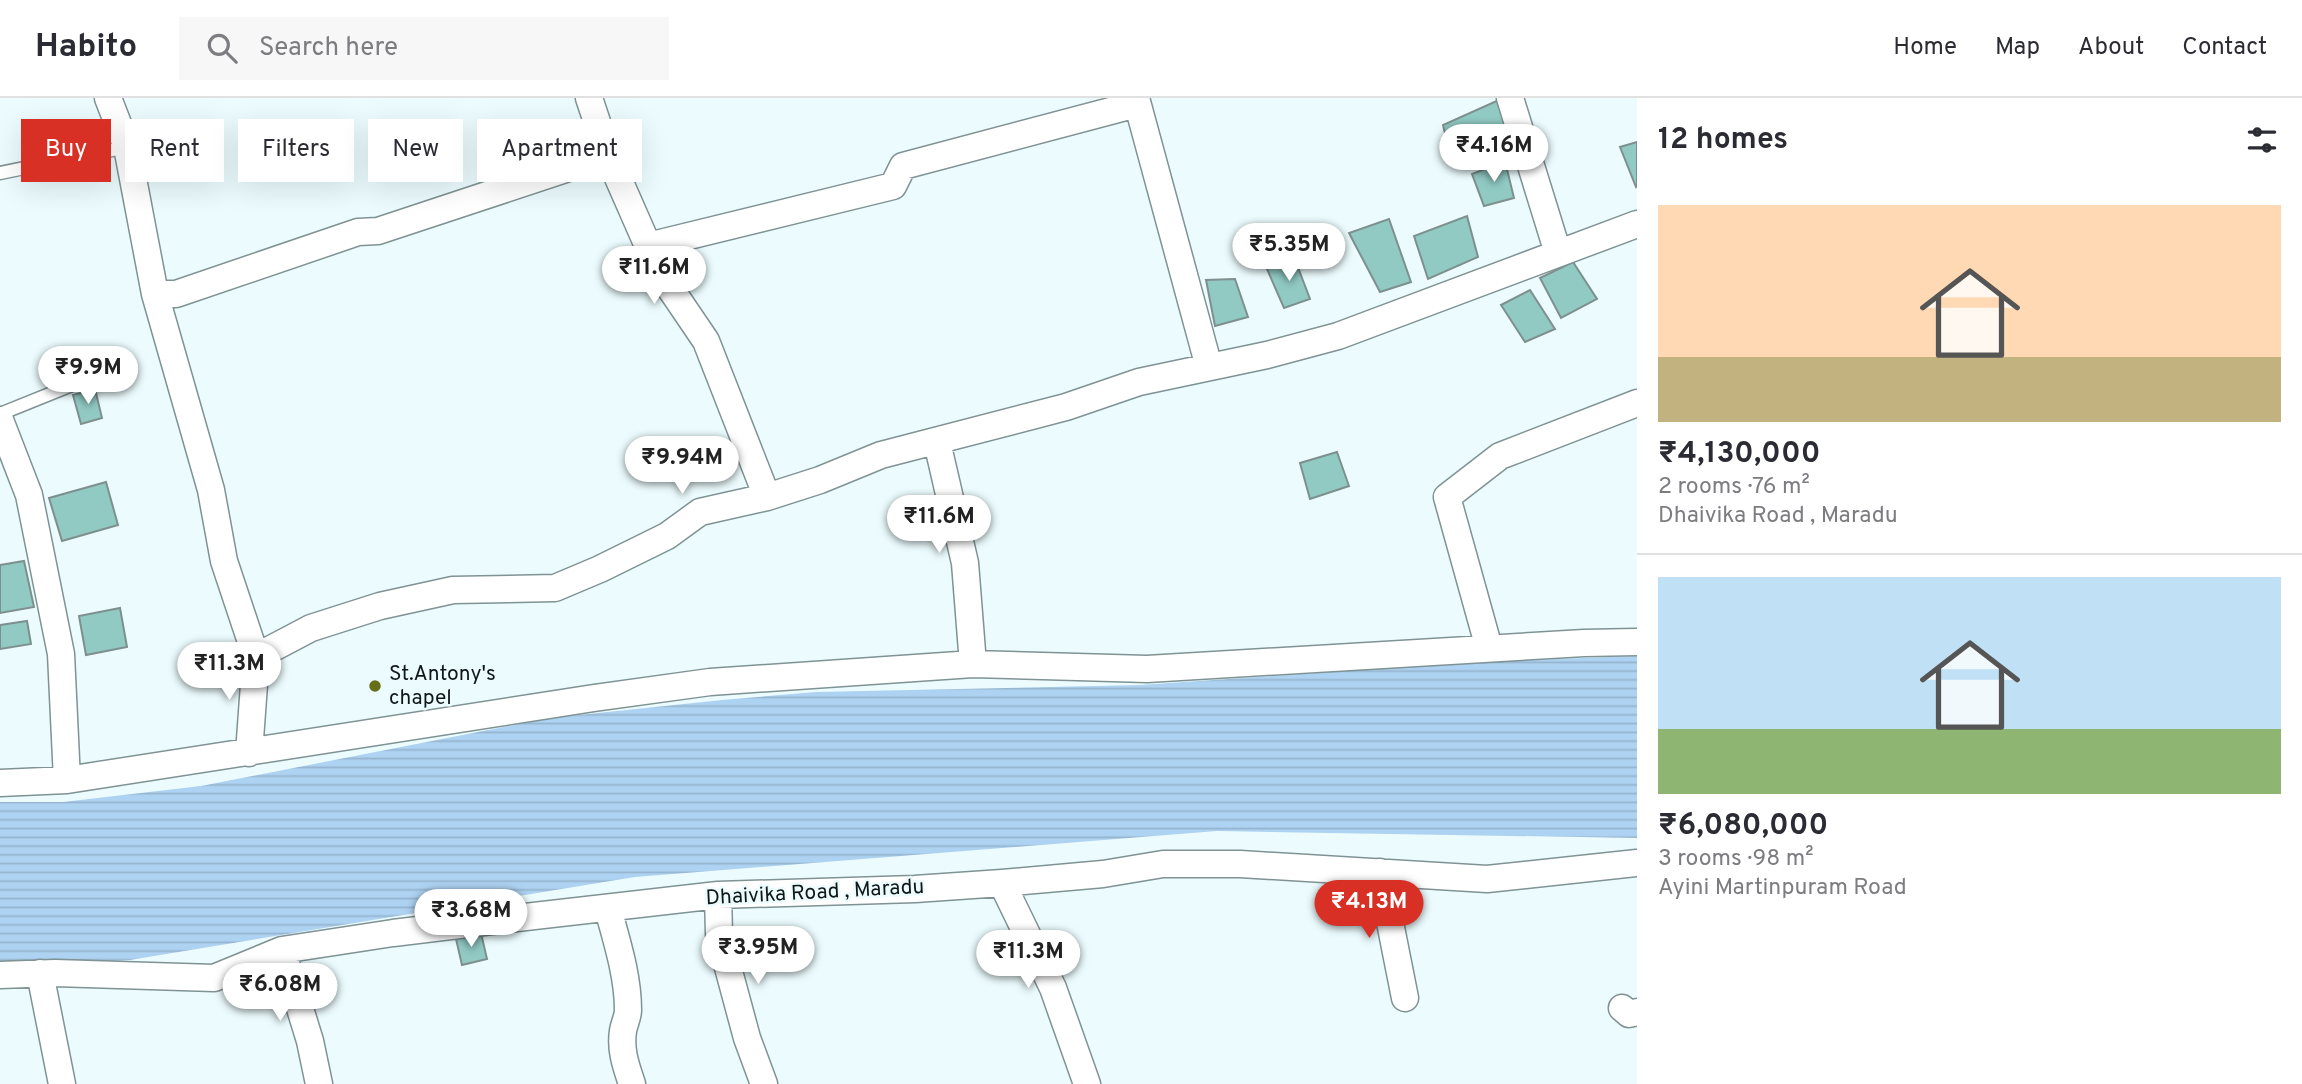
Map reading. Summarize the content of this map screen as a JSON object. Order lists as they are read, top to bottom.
{
  "streets": {
    "street": ["Dhaivika Road , Maradu"]
  },
  "places": ["St.Antony's chapel"],
  "page": {
    "header": "Habito",
    "search": "Search here",
    "nav": [
      "Home",
      "Map",
      "About",
      "Contact"
    ],
    "heading": "12 homes",
    "chip": [
      "Buy",
      "Rent",
      "Filters",
      "New",
      "Apartment"
    ],
    "price": [
      "₹4.16M",
      "₹5.35M",
      "₹11.6M",
      "₹9.9M",
      "₹9.94M",
      "₹11.6M",
      "₹11.3M",
      "₹4.13M",
      "₹3.68M",
      "₹3.95M",
      "₹11.3M",
      "₹6.08M"
    ],
    "list": [
      {
        "name": "₹4,130,000",
        "note": "2 rooms · 76 m² · Dhaivika Road , Maradu"
      },
      {
        "name": "₹6,080,000",
        "note": "3 rooms · 98 m² · Ayini Martinpuram Road"
      }
    ]
  }
}
